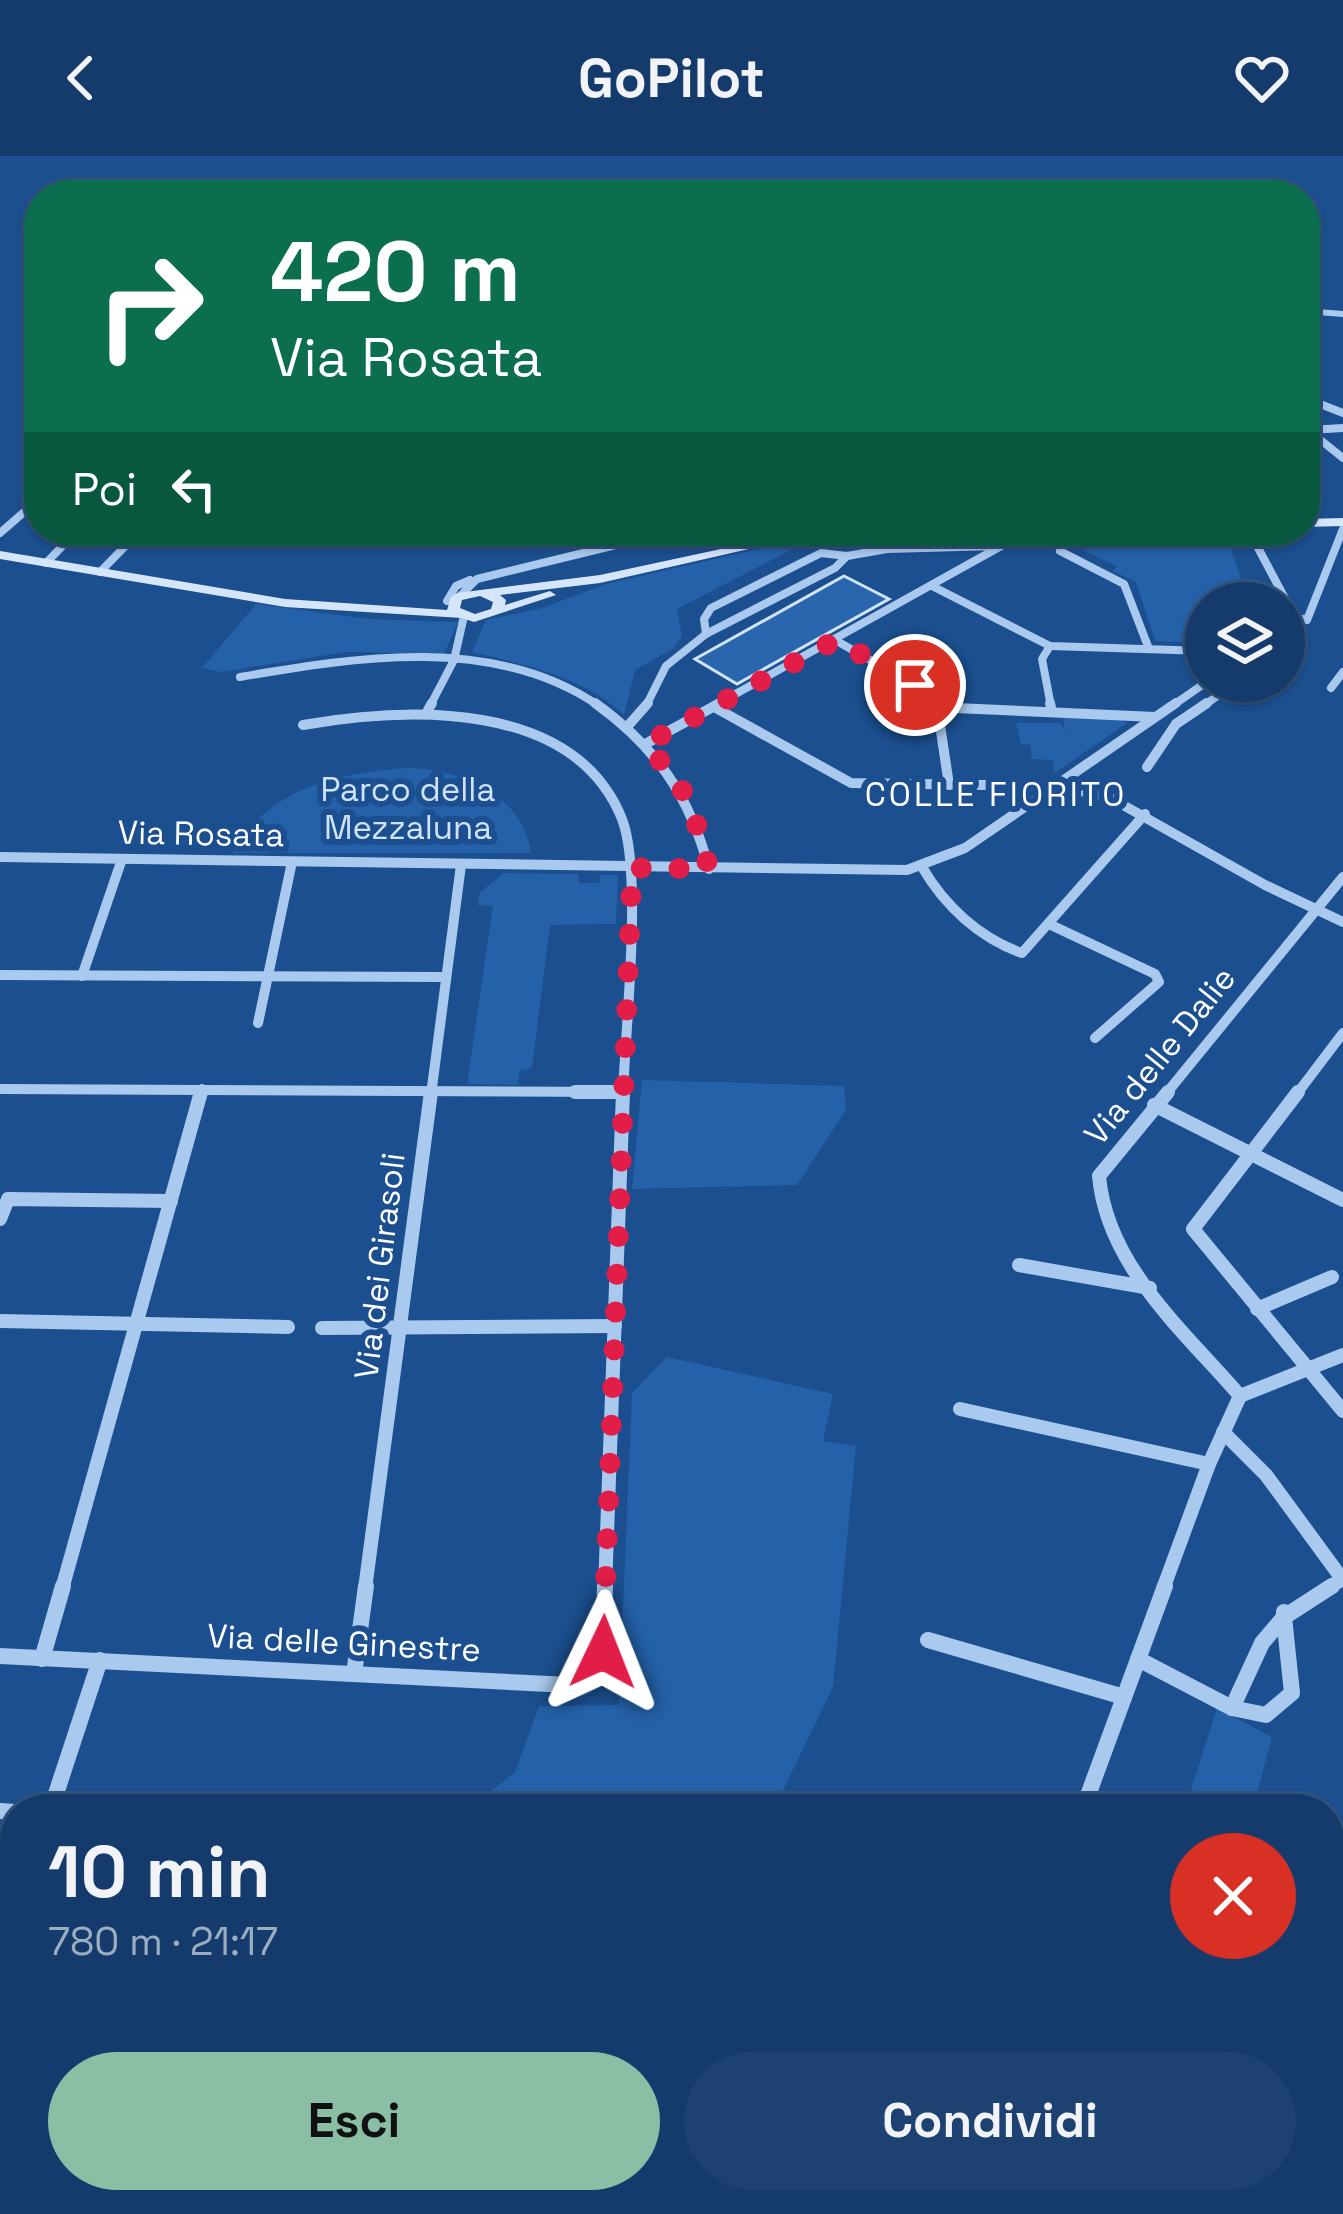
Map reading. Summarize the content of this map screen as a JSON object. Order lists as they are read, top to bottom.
{
  "streets": {
    "street": [
      "Via Rosata",
      "Via delle Dalie",
      "Via dei Girasoli",
      "Via delle Ginestre"
    ]
  },
  "crossings": [
    ["Via Rosata", "Via dei Girasoli"],
    ["Via Rosata", "Via delle Ginestre"],
    ["Via dei Girasoli", "Via delle Ginestre"]
  ],
  "districts": ["COLLE FIORITO"],
  "parks": ["Parco della Mezzaluna"],
  "page": {
    "header": "GoPilot",
    "turn": ["420 m", "Via Rosata"],
    "then": "Poi",
    "heading": ["10 min", "780 m · 21:17"],
    "buttons": ["Esci", "Condividi"]
  }
}
